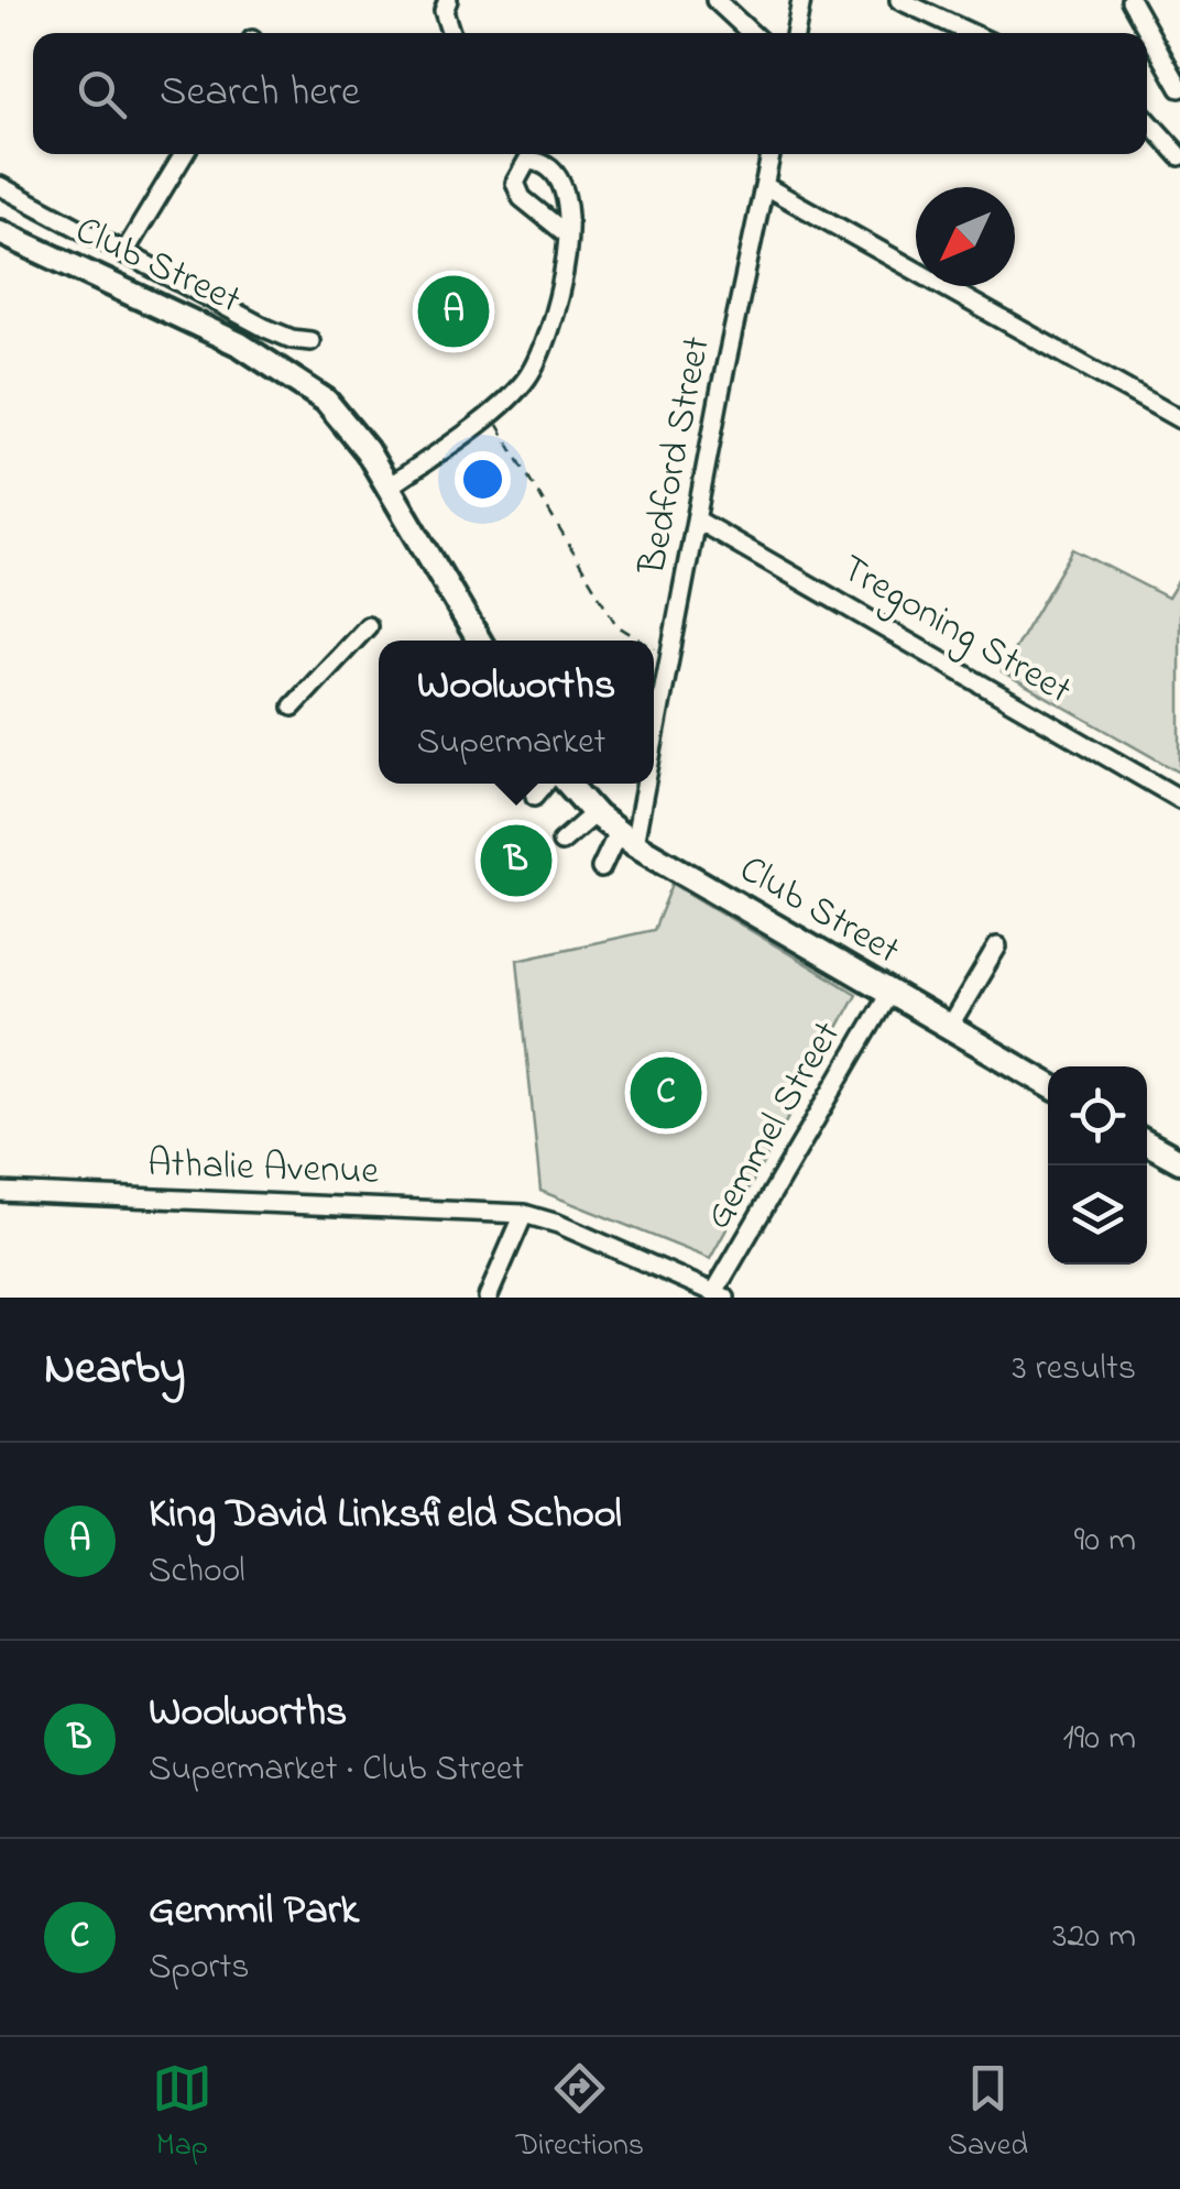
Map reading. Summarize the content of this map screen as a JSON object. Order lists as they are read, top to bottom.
{
  "streets": {
    "main road": ["Club Street"],
    "street": [
      "Bedford Street",
      "Tregoning Street",
      "Gemmel Street",
      "Athalie Avenue"
    ]
  },
  "crossings": [
    ["Club Street", "Bedford Street"],
    ["Club Street", "Gemmel Street"],
    ["Bedford Street", "Tregoning Street"],
    ["Gemmel Street", "Athalie Avenue"]
  ],
  "north": "bottom left",
  "page": {
    "search": "Search here",
    "pins": ["A", "B", "C"],
    "popup": ["Woolworths", "Supermarket"],
    "heading": ["Nearby", "3 results"],
    "list": [
      {
        "mark": "A",
        "name": "King David Linksfield School",
        "note": "School",
        "value": "90 m"
      },
      {
        "mark": "B",
        "name": "Woolworths",
        "note": "Supermarket · Club Street",
        "value": "190 m"
      },
      {
        "mark": "C",
        "name": "Gemmil Park",
        "note": "Sports",
        "value": "320 m"
      }
    ],
    "nav": ["Map", "Directions", "Saved"]
  }
}
